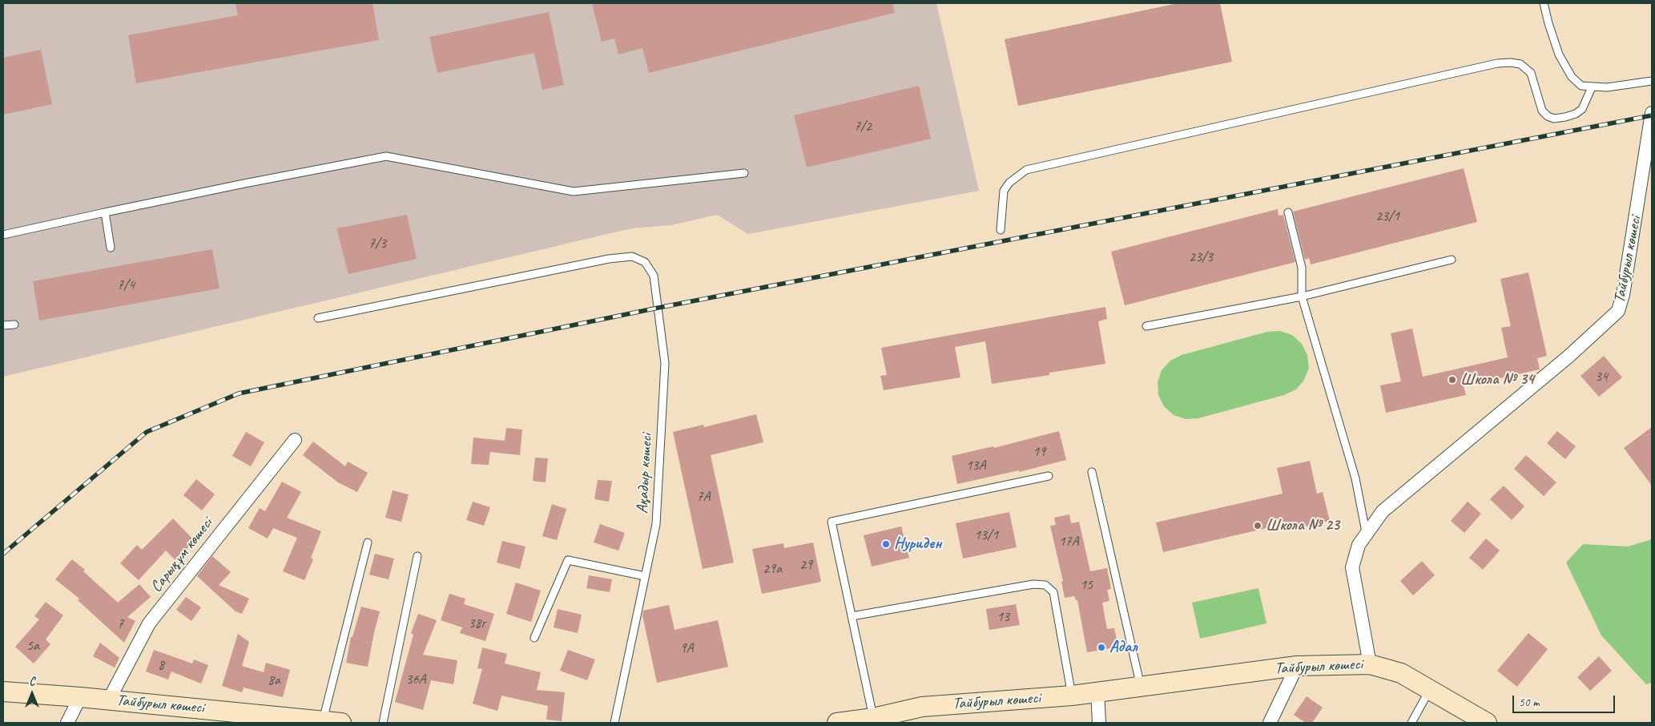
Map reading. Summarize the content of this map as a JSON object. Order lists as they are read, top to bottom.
{
  "streets": {
    "main road": ["Тайбурыл көшесі"],
    "street": ["Сарықұм көшесі"],
    "lane": ["Ақадыр көшесі"]
  },
  "crossings": [
    ["Тайбурыл көшесі", "Сарықұм көшесі"]
  ],
  "places": [
    "Школа № 34",
    "Школа № 23",
    "Нуриден",
    "Адал"
  ],
  "house_numbers": [
    "7/2",
    "23/1",
    "7/3",
    "23/3",
    "7/4",
    "34",
    "19",
    "13А",
    "7А",
    "13/1",
    "17А",
    "29",
    "29а",
    "15",
    "13",
    "38г",
    "7",
    "5а",
    "9А",
    "8",
    "36А",
    "8а"
  ],
  "scale_bar": "50 m",
  "north": "top"
}
